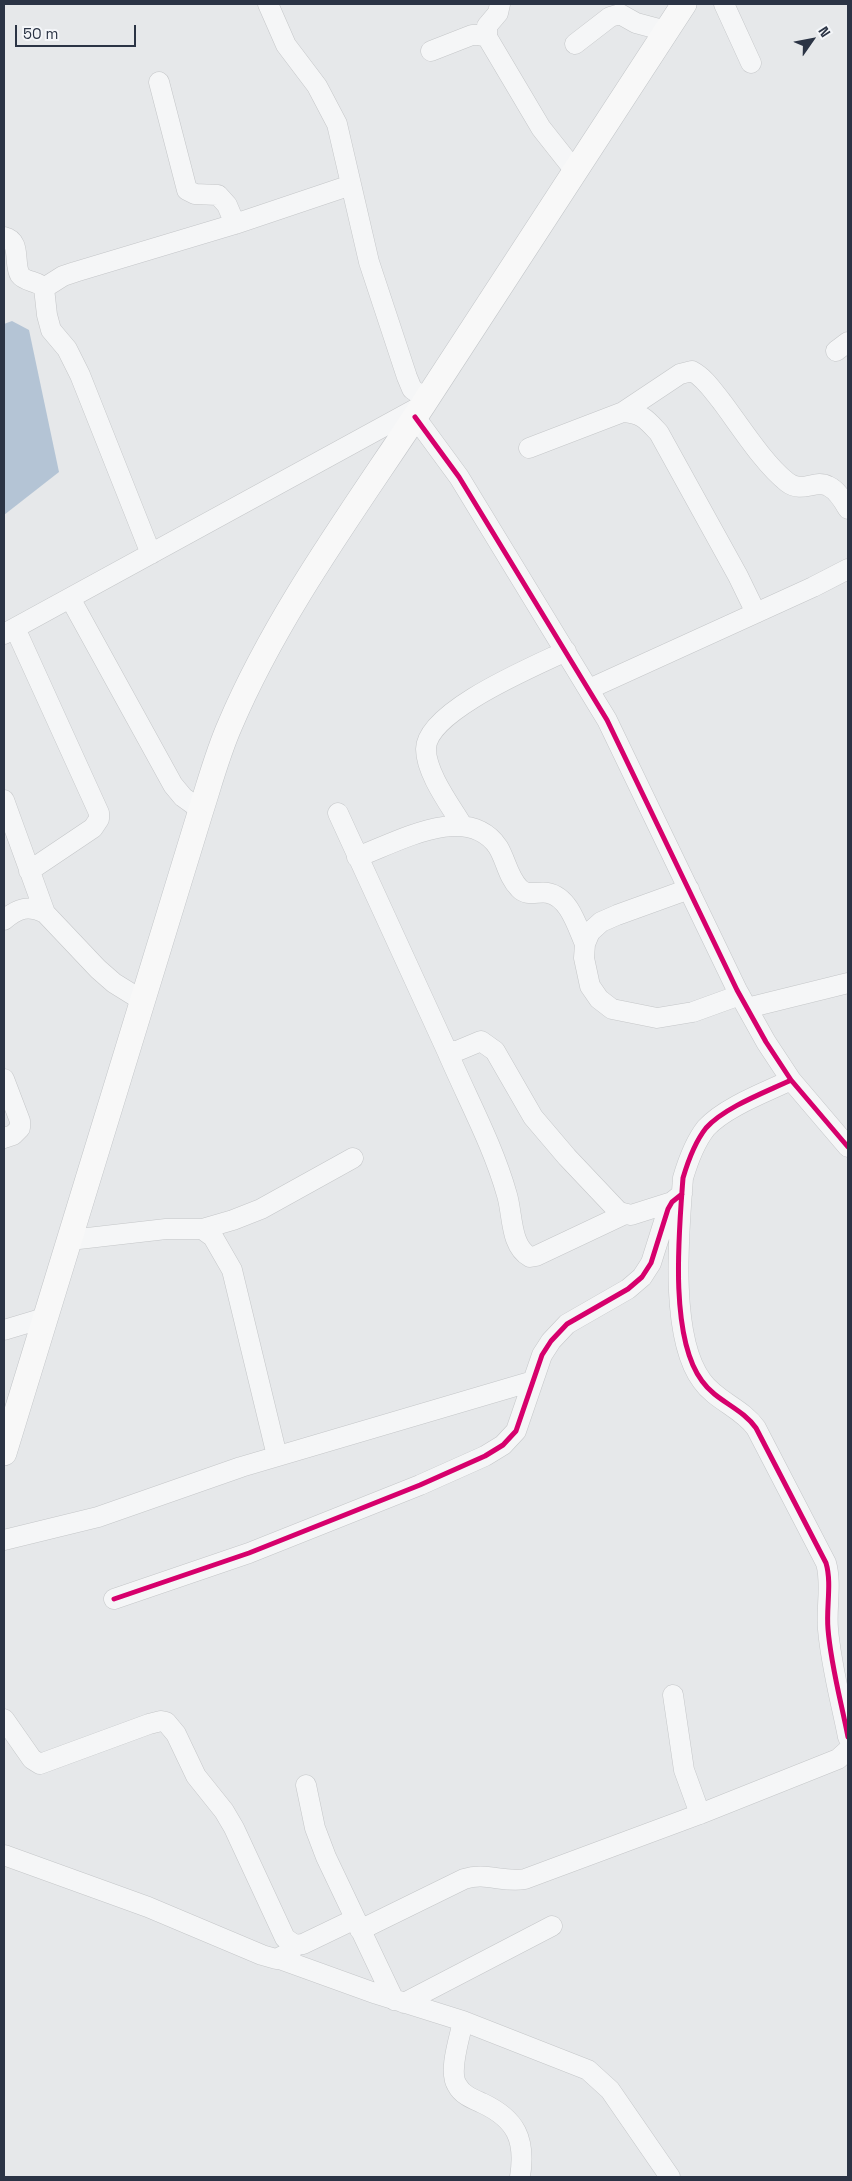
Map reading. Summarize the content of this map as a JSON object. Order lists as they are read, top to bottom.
{
  "scale_bar": "50 m",
  "north": "top right"
}
